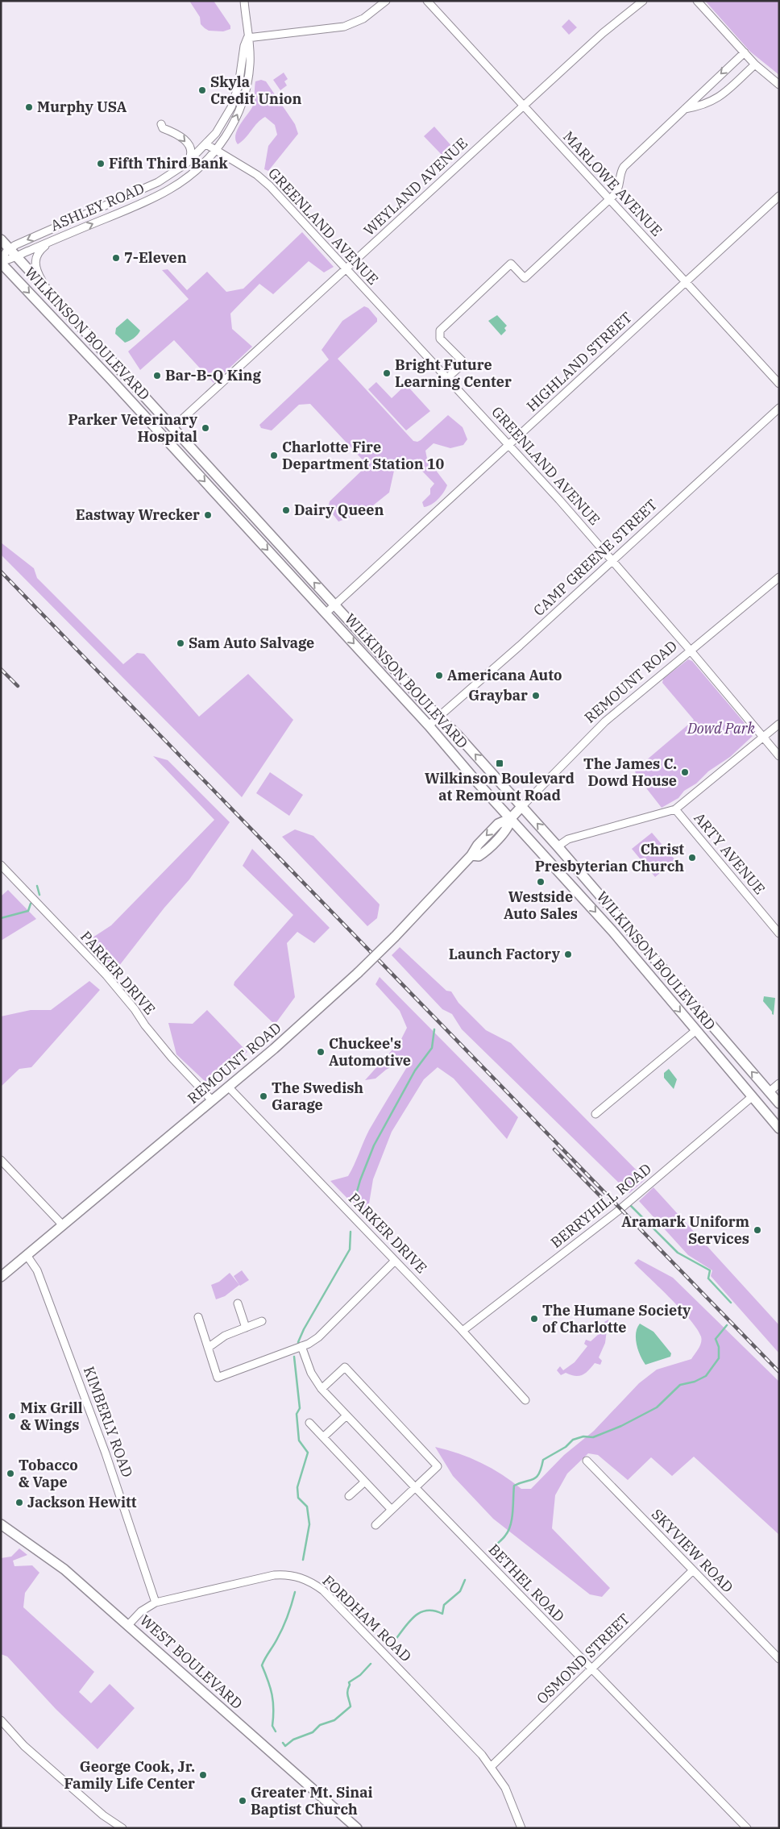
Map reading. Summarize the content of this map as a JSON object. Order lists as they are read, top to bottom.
{
  "streets": {
    "main road": ["WILKINSON BOULEVARD", "REMOUNT ROAD", "WEST BOULEVARD"],
    "street": [
      "MARLOWE AVENUE",
      "WEYLAND AVENUE",
      "ASHLEY ROAD",
      "GREENLAND AVENUE",
      "HIGHLAND STREET",
      "CAMP GREENE STREET",
      "ARTY AVENUE",
      "PARKER DRIVE",
      "BERRYHILL ROAD",
      "KIMBERLY ROAD",
      "SKYVIEW ROAD",
      "BETHEL ROAD",
      "FORDHAM ROAD",
      "OSMOND STREET"
    ]
  },
  "crossings": [
    ["MARLOWE AVENUE", "WEYLAND AVENUE"],
    ["MARLOWE AVENUE", "HIGHLAND STREET"],
    ["WEYLAND AVENUE", "GREENLAND AVENUE"],
    ["WEYLAND AVENUE", "WILKINSON BOULEVARD"],
    ["ASHLEY ROAD", "GREENLAND AVENUE"],
    ["ASHLEY ROAD", "WILKINSON BOULEVARD"],
    ["GREENLAND AVENUE", "HIGHLAND STREET"],
    ["GREENLAND AVENUE", "CAMP GREENE STREET"],
    ["GREENLAND AVENUE", "REMOUNT ROAD"],
    ["WILKINSON BOULEVARD", "HIGHLAND STREET"],
    ["WILKINSON BOULEVARD", "CAMP GREENE STREET"],
    ["WILKINSON BOULEVARD", "REMOUNT ROAD"],
    ["WILKINSON BOULEVARD", "BERRYHILL ROAD"],
    ["REMOUNT ROAD", "PARKER DRIVE"],
    ["REMOUNT ROAD", "KIMBERLY ROAD"],
    ["PARKER DRIVE", "BERRYHILL ROAD"],
    ["KIMBERLY ROAD", "FORDHAM ROAD"],
    ["SKYVIEW ROAD", "OSMOND STREET"],
    ["BETHEL ROAD", "OSMOND STREET"],
    ["FORDHAM ROAD", "OSMOND STREET"],
    ["FORDHAM ROAD", "WEST BOULEVARD"]
  ],
  "parks": ["Dowd Park"],
  "places": {
    "other": [
      "Skyla Credit Union",
      "Murphy USA",
      "Fifth Third Bank",
      "7-Eleven",
      "Bright Future Learning Center",
      "Bar-B-Q King",
      "Parker Veterinary Hospital",
      "Charlotte Fire Department Station 10",
      "Dairy Queen",
      "Eastway Wrecker",
      "Sam Auto Salvage",
      "Americana Auto",
      "Graybar",
      "The James C. Dowd House",
      "Christ Presbyterian Church",
      "Westside Auto Sales",
      "Launch Factory",
      "Chuckee's Automotive",
      "The Swedish Garage",
      "Aramark Uniform Services",
      "The Humane Society of Charlotte",
      "Mix Grill & Wings",
      "Tobacco & Vape",
      "Jackson Hewitt",
      "George Cook, Jr. Family Life Center",
      "Greater Mt. Sinai Baptist Church"
    ],
    "transit": ["Wilkinson Boulevard at Remount Road"]
  }
}
